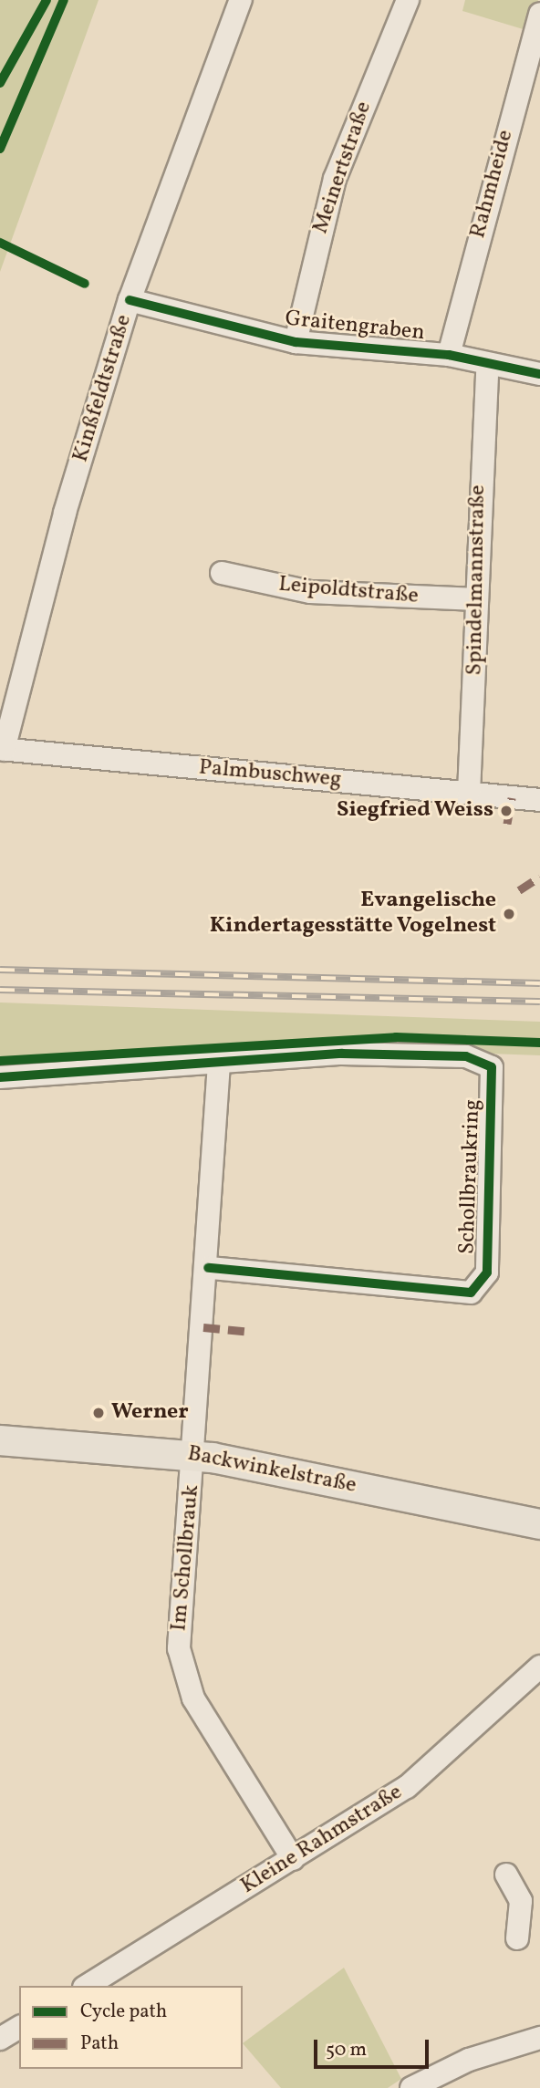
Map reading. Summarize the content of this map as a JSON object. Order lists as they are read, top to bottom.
{
  "streets": {
    "main road": ["Backwinkelstraße"],
    "street": [
      "Meinertstraße",
      "Rahmheide",
      "Graitengraben",
      "Kinßfeldtstraße",
      "Spindelmannstraße",
      "Leipoldtstraße",
      "Palmbuschweg",
      "Schollbraukring",
      "Im Schollbrauk",
      "Kleine Rahmstraße"
    ]
  },
  "crossings": [
    ["Meinertstraße", "Graitengraben"],
    ["Rahmheide", "Graitengraben"],
    ["Graitengraben", "Kinßfeldtstraße"],
    ["Graitengraben", "Spindelmannstraße"],
    ["Kinßfeldtstraße", "Palmbuschweg"],
    ["Spindelmannstraße", "Leipoldtstraße"],
    ["Spindelmannstraße", "Palmbuschweg"],
    ["Schollbraukring", "Im Schollbrauk"],
    ["Backwinkelstraße", "Im Schollbrauk"],
    ["Im Schollbrauk", "Kleine Rahmstraße"]
  ],
  "places": ["Siegfried Weiss", "Evangelische Kindertagesstätte Vogelnest", "Werner"],
  "legend": ["Cycle path", "Path"],
  "scale_bar": "50 m"
}
